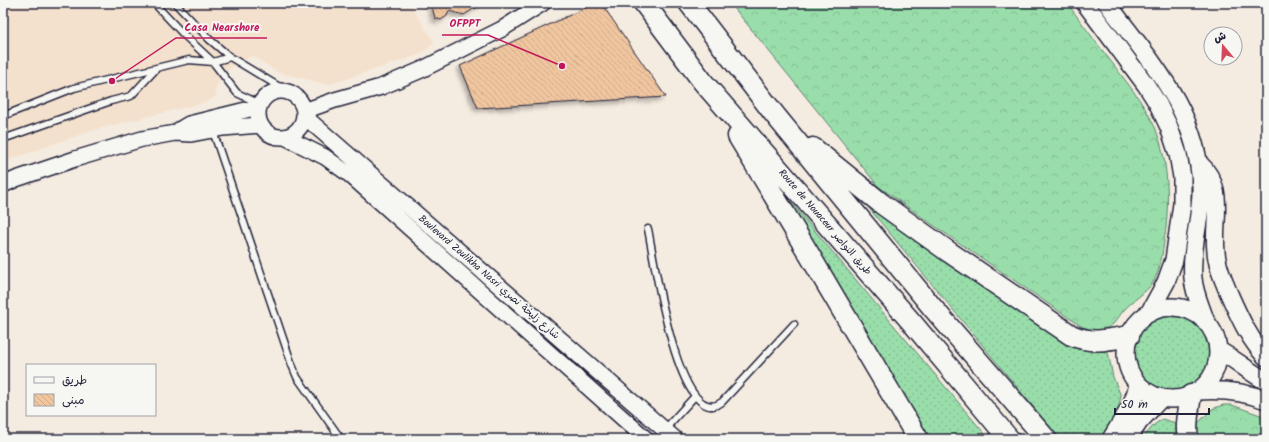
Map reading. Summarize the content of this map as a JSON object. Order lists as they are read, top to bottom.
{
  "streets": {
    "highway": ["Route de Nouaceur طريق النواصر"],
    "street": ["Boulevard Zoulikha Nasri شارع زليخة نصري"]
  },
  "places": ["OFPPT", "Casa Nearshore"],
  "legend": ["طريق", "مبنى"],
  "scale_bar": "50 m",
  "north": "top"
}
